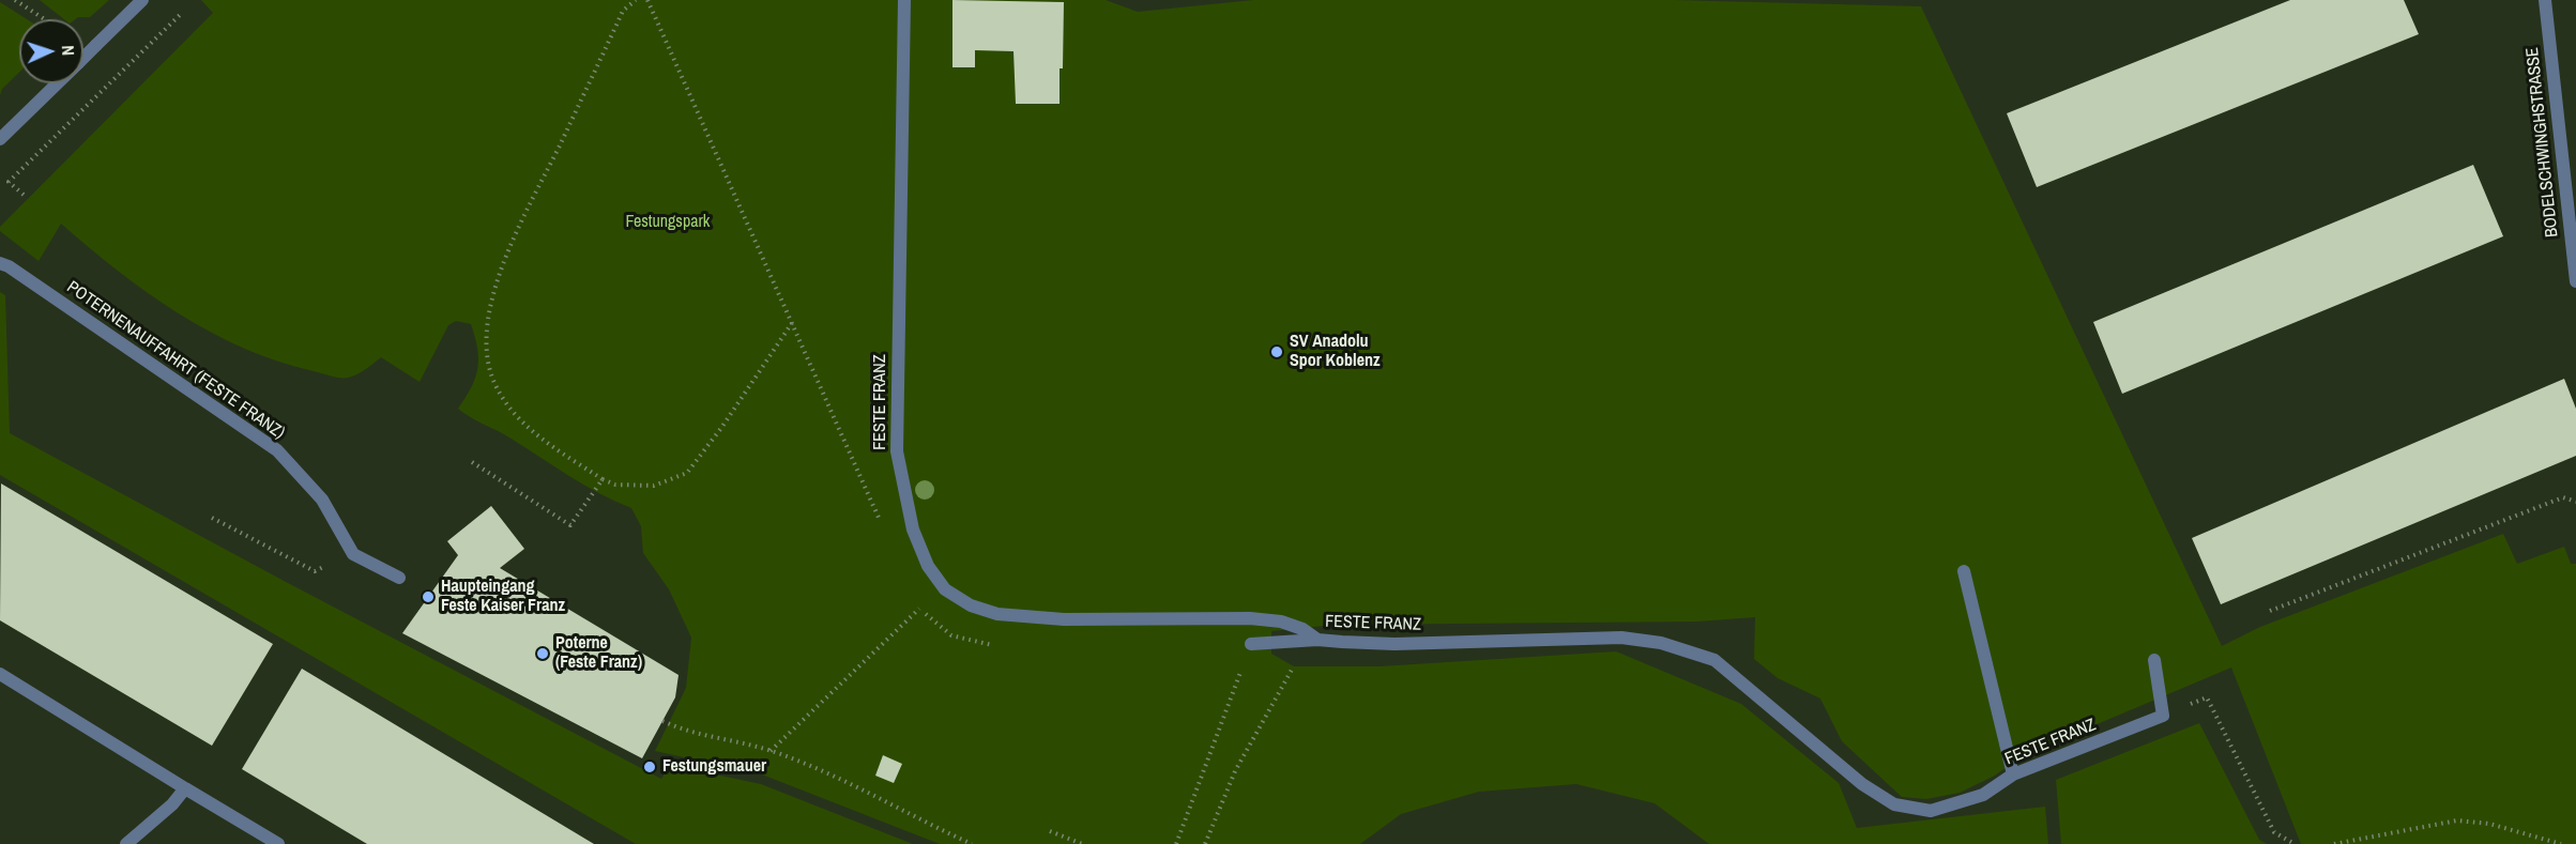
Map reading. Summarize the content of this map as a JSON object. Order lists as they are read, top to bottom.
{
  "streets": {
    "street": ["BODELSCHWINGHSTRASSE", "POTERNENAUFFAHRT (FESTE FRANZ)", "FESTE FRANZ"]
  },
  "parks": ["Festungspark"],
  "places": [
    "SV Anadolu Spor Koblenz",
    "Haupteingang Feste Kaiser Franz",
    "Poterne (Feste Franz)",
    "Festungsmauer"
  ],
  "north": "right"
}
